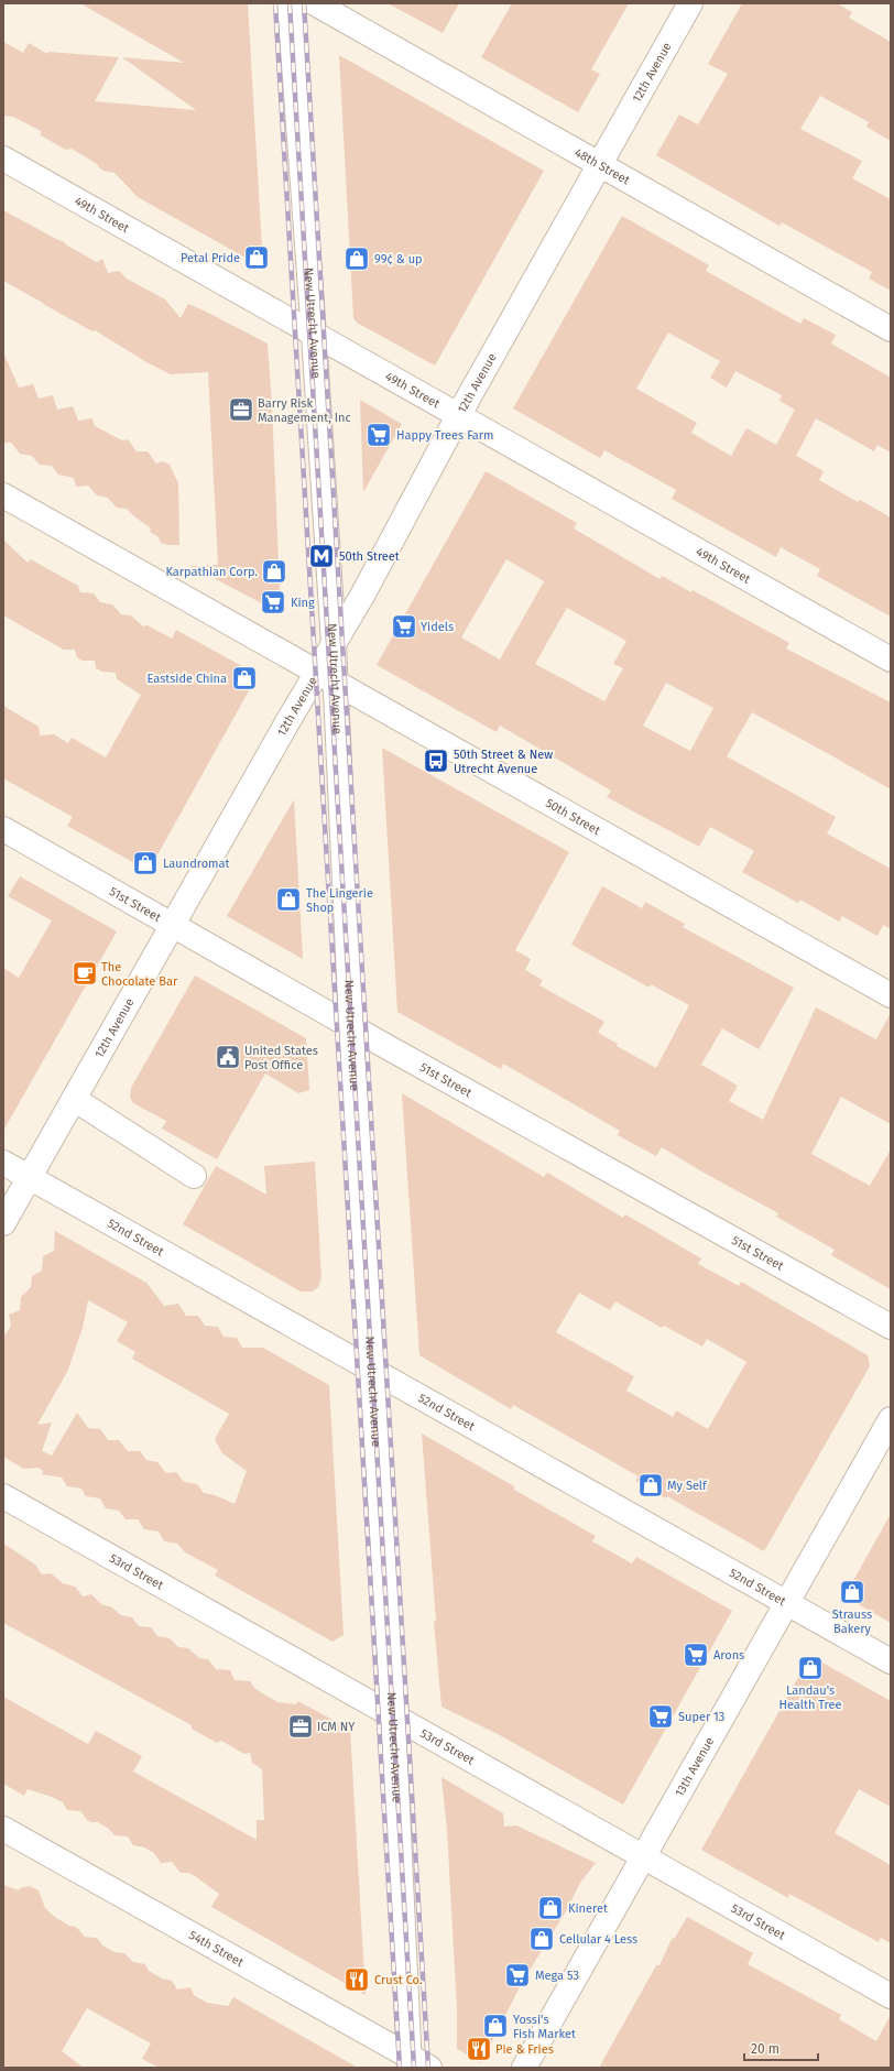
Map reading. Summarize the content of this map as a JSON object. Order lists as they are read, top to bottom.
{
  "streets": {
    "street": [
      "12th Avenue",
      "48th Street",
      "49th Street",
      "New Utrecht Avenue",
      "50th Street",
      "51st Street",
      "52nd Street",
      "53rd Street",
      "13th Avenue",
      "54th Street"
    ]
  },
  "crossings": [
    ["12th Avenue", "48th Street"],
    ["12th Avenue", "49th Street"],
    ["12th Avenue", "New Utrecht Avenue"],
    ["12th Avenue", "50th Street"],
    ["12th Avenue", "51st Street"],
    ["12th Avenue", "52nd Street"],
    ["49th Street", "New Utrecht Avenue"],
    ["New Utrecht Avenue", "50th Street"],
    ["New Utrecht Avenue", "51st Street"],
    ["New Utrecht Avenue", "52nd Street"],
    ["New Utrecht Avenue", "53rd Street"],
    ["New Utrecht Avenue", "54th Street"],
    ["52nd Street", "13th Avenue"],
    ["53rd Street", "13th Avenue"]
  ],
  "places": {
    "shop": [
      "Petal Pride",
      "99¢ & up",
      "Karpathian Corp.",
      "Eastside China",
      "Laundromat",
      "The Lingerie Shop",
      "My Self",
      "Strauss Bakery",
      "Landau's Health Tree",
      "Kineret",
      "Cellular 4 Less",
      "Yossi's Fish Market"
    ],
    "office": ["Barry Risk Management, Inc", "ICM NY"],
    "supermarket": [
      "Happy Trees Farm",
      "King",
      "Yidels",
      "Arons",
      "Super 13",
      "Mega 53"
    ],
    "metro station": ["50th Street"],
    "bus stop": ["50th Street & New Utrecht Avenue"],
    "cafe": ["The Chocolate Bar"],
    "public building": ["United States Post Office"],
    "restaurant": ["Crust Co.", "Pie & Fries"]
  },
  "scale_bar": "20 m"
}
